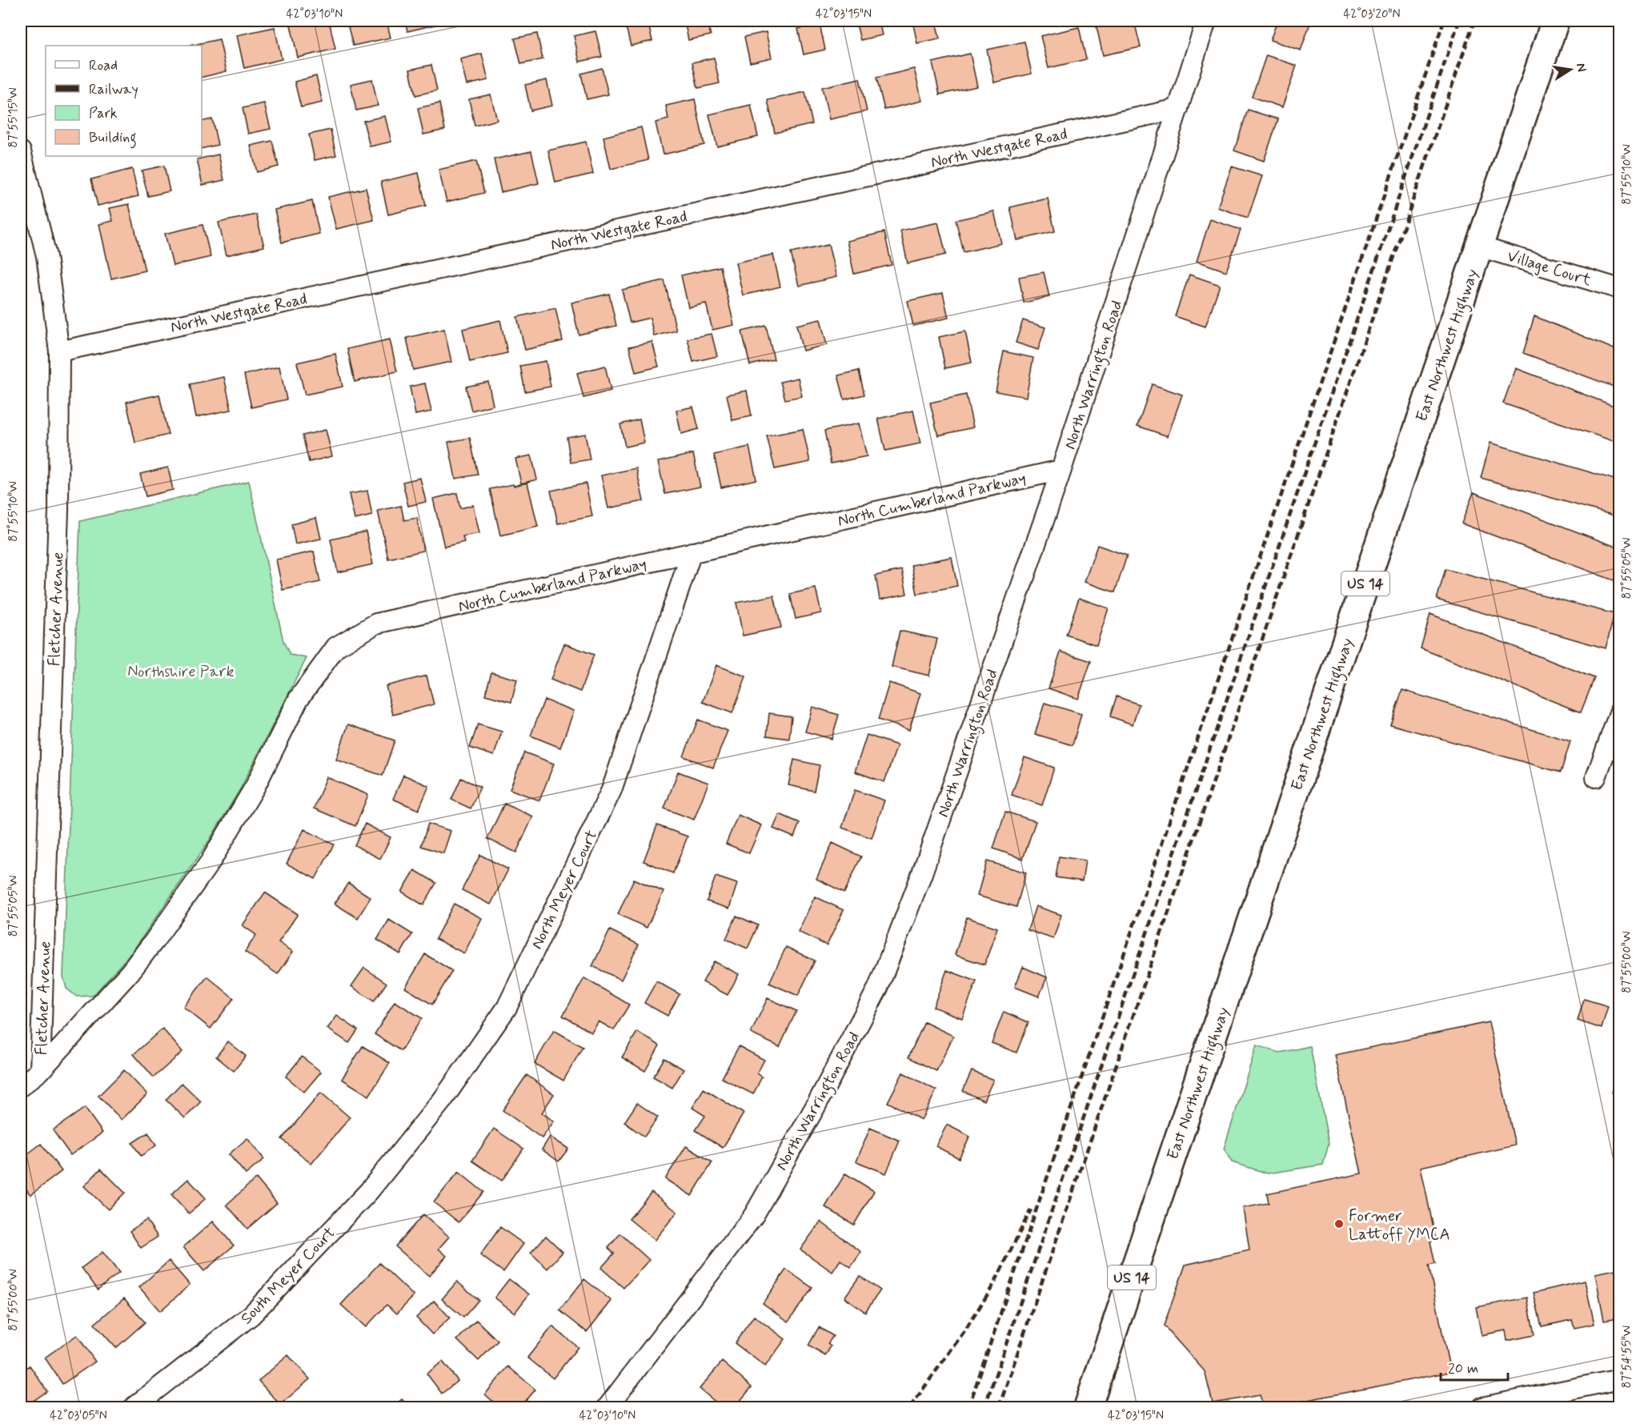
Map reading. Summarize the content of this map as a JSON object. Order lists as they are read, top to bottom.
{
  "streets": {
    "main road": ["East Northwest Highway", "US 14"],
    "street": [
      "North Westgate Road",
      "Village Court",
      "North Warrington Road",
      "North Cumberland Parkway",
      "Fletcher Avenue",
      "North Meyer Court",
      "South Meyer Court"
    ]
  },
  "crossings": [
    ["North Westgate Road", "North Warrington Road"],
    ["North Westgate Road", "Fletcher Avenue"],
    ["Village Court", "East Northwest Highway"],
    ["North Warrington Road", "North Cumberland Parkway"],
    ["North Cumberland Parkway", "Fletcher Avenue"],
    ["North Cumberland Parkway", "North Meyer Court"],
    ["North Meyer Court", "South Meyer Court"]
  ],
  "parks": ["Northshire Park"],
  "places": ["Former Lattoff YMCA"],
  "legend": [
    "Road",
    "Railway",
    "Park",
    "Building"
  ],
  "scale_bar": "20 m",
  "north": "right",
  "coordinates": [
    "42°03'10\"N",
    "42°03'15\"N",
    "42°03'20\"N",
    "87°55'15\"W",
    "87°55'10\"W",
    "87°55'05\"W",
    "87°55'00\"W",
    "87°54'55\"W",
    "42°03'05\"N"
  ]
}
